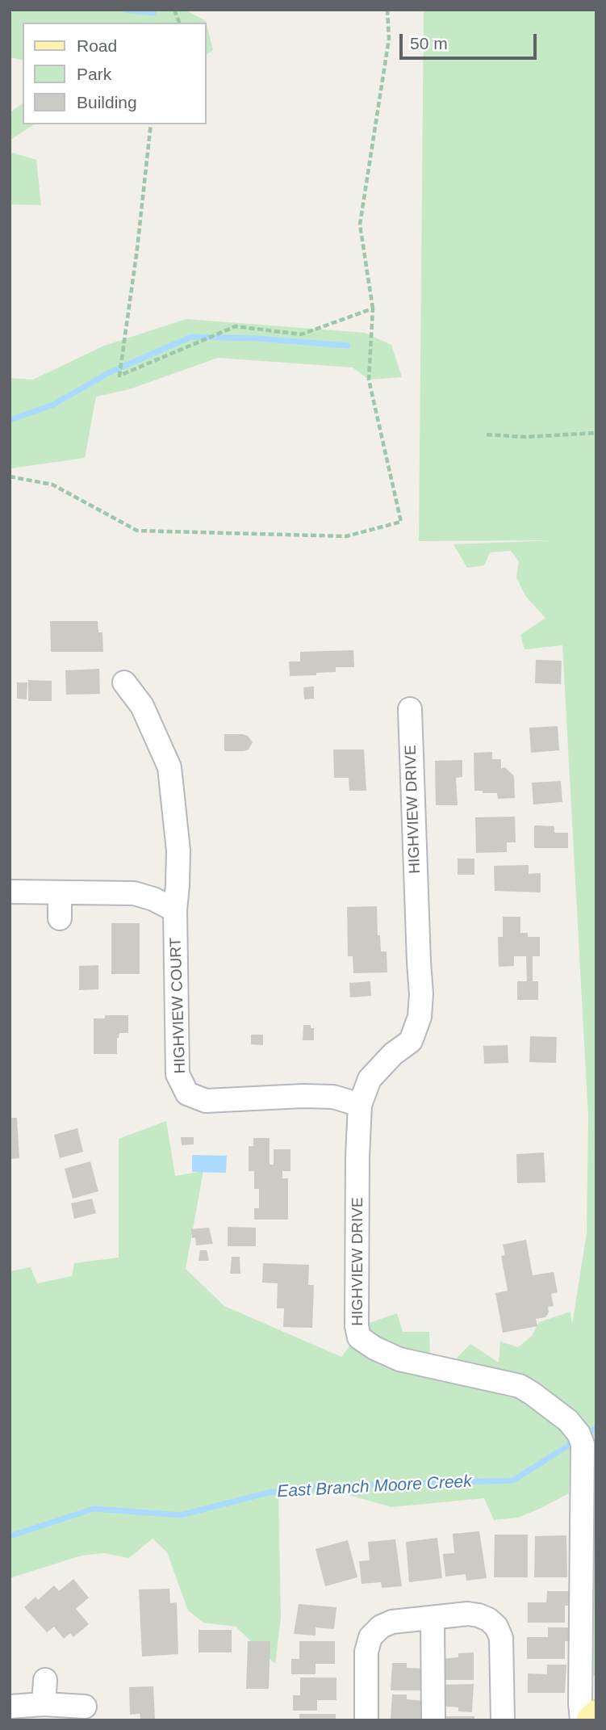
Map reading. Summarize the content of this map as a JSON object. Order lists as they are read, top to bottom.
{
  "streets": {
    "street": ["HIGHVIEW DRIVE", "HIGHVIEW COURT"]
  },
  "crossings": [
    ["HIGHVIEW DRIVE", "HIGHVIEW COURT"]
  ],
  "water": ["East Branch Moore Creek"],
  "legend": ["Road", "Park", "Building"],
  "scale_bar": "50 m"
}
